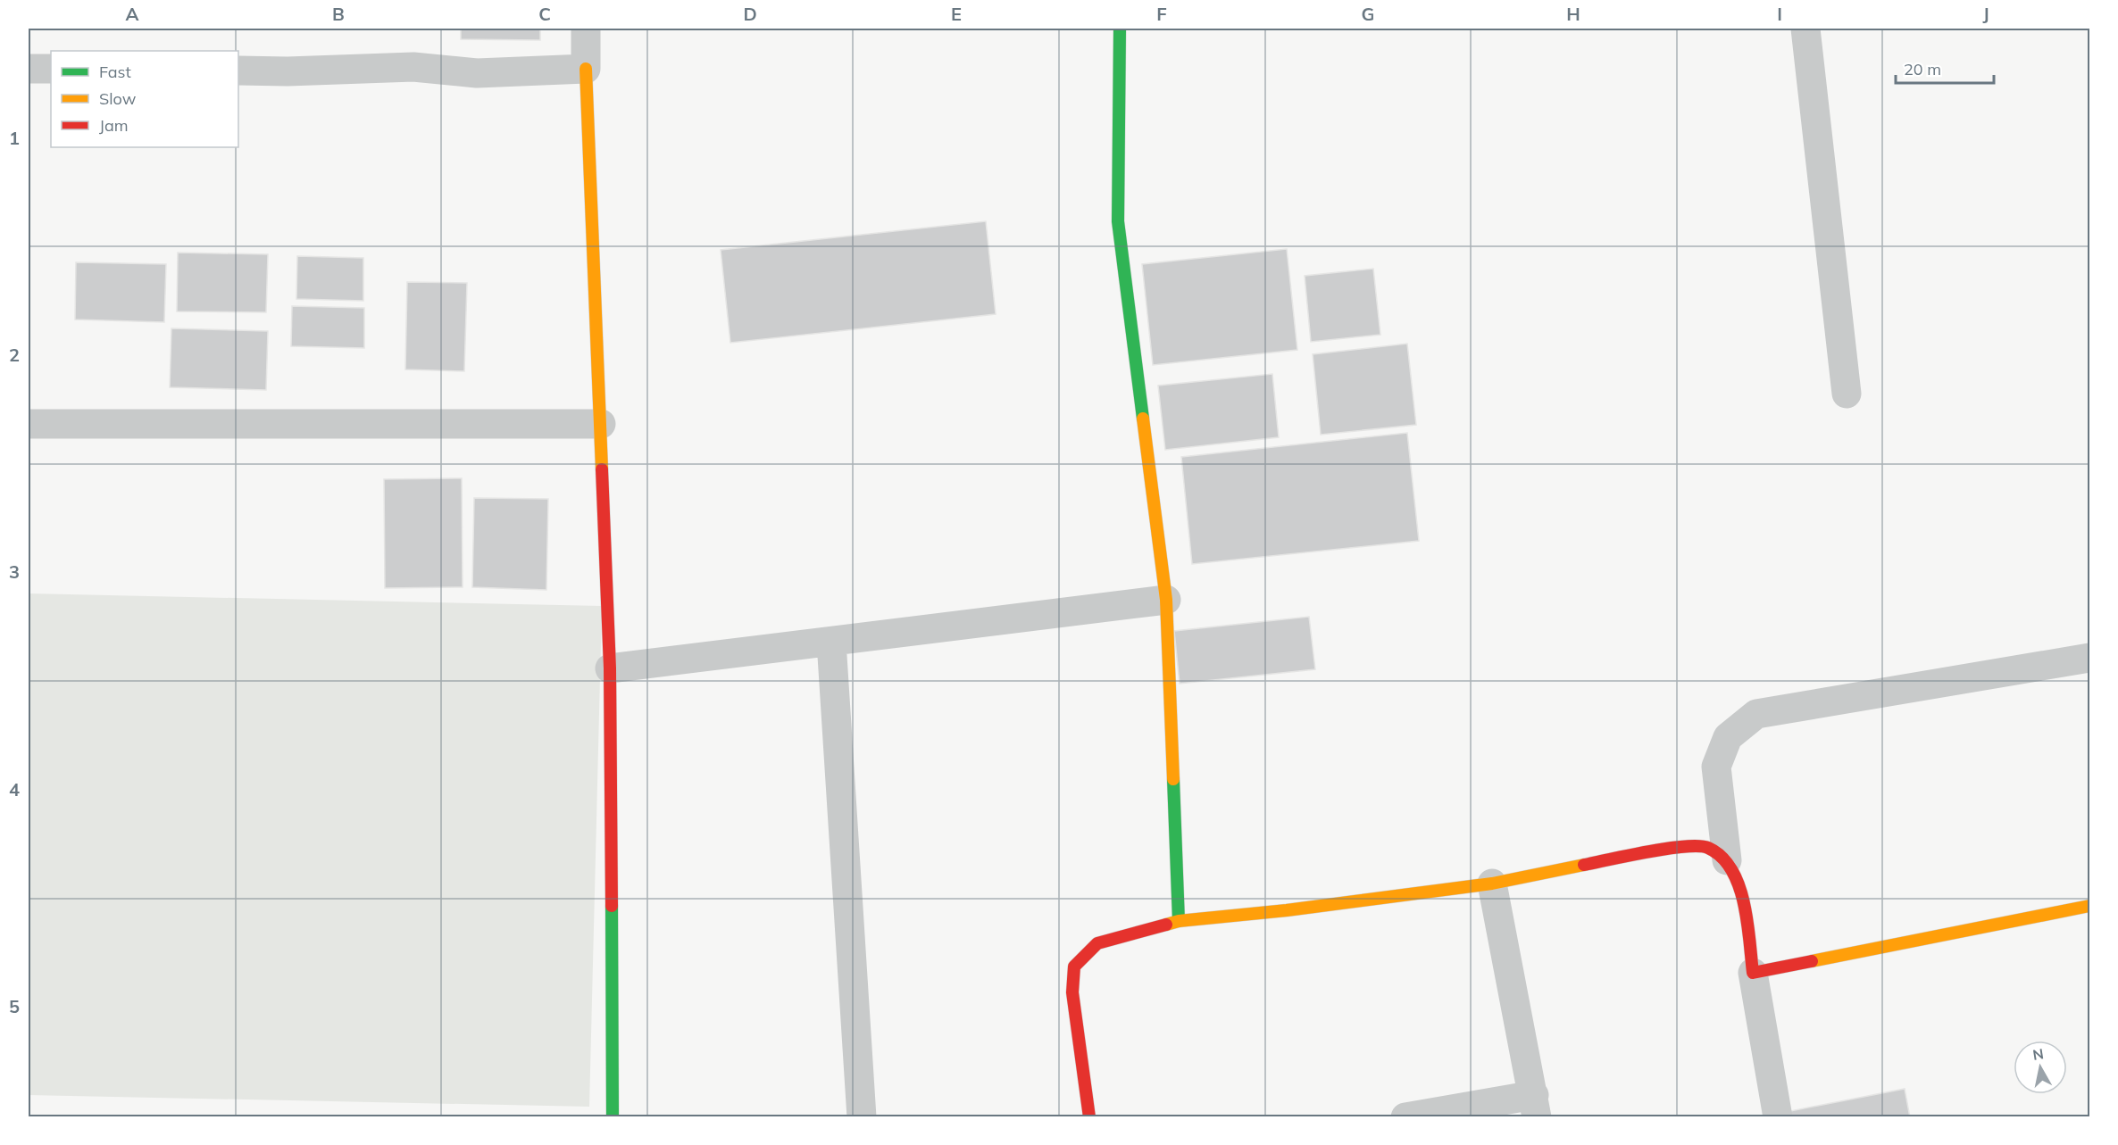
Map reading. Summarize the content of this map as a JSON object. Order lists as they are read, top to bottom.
{
  "legend": ["Fast", "Slow", "Jam"],
  "scale_bar": "20 m",
  "north": "top",
  "grid": {
    "columns": [
      "A",
      "B",
      "C",
      "D",
      "E",
      "F",
      "G",
      "H",
      "I",
      "J"
    ],
    "rows": [
      "1",
      "2",
      "3",
      "4",
      "5"
    ]
  }
}
